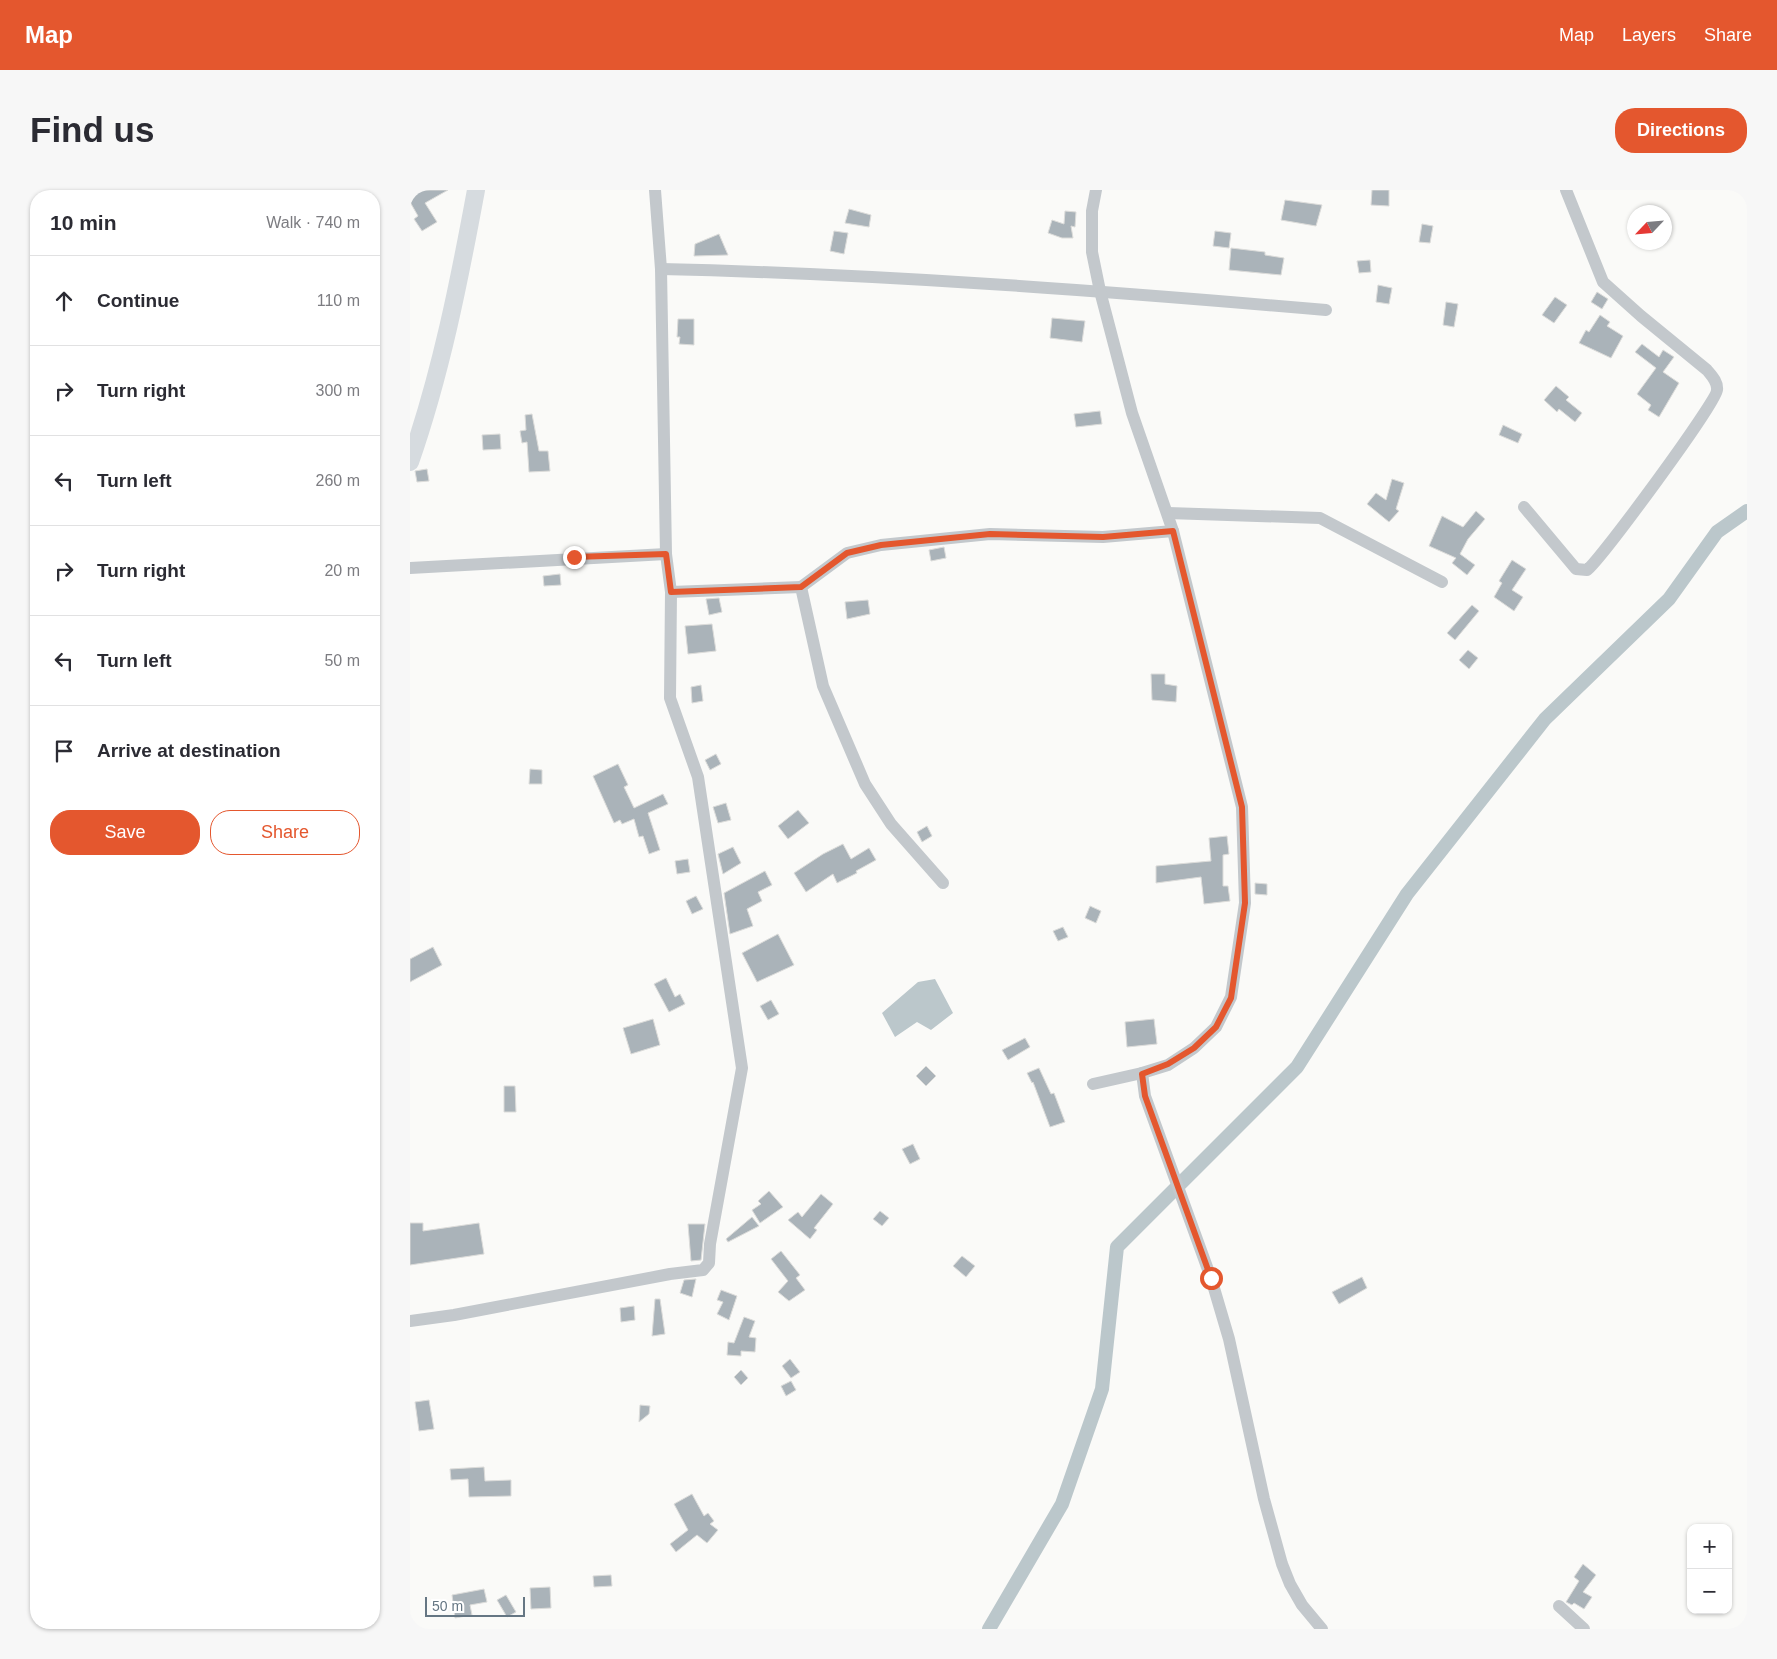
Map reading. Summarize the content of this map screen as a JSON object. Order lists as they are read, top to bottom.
{
  "scale_bar": "50 m",
  "north": "bottom left",
  "page": {
    "header": "Map",
    "nav": ["Map", "Layers", "Share"],
    "buttons": [
      "Directions",
      ["Save", "Share"]
    ],
    "title": "Find us",
    "heading": ["10 min", "Walk · 740 m"],
    "list": [
      ["Continue", "110 m"],
      ["Turn right", "300 m"],
      ["Turn left", "260 m"],
      ["Turn right", "20 m"],
      ["Turn left", "50 m"],
      "Arrive at destination"
    ],
    "map_buttons": ["+", "−"],
    "scale": "50 m"
  }
}
